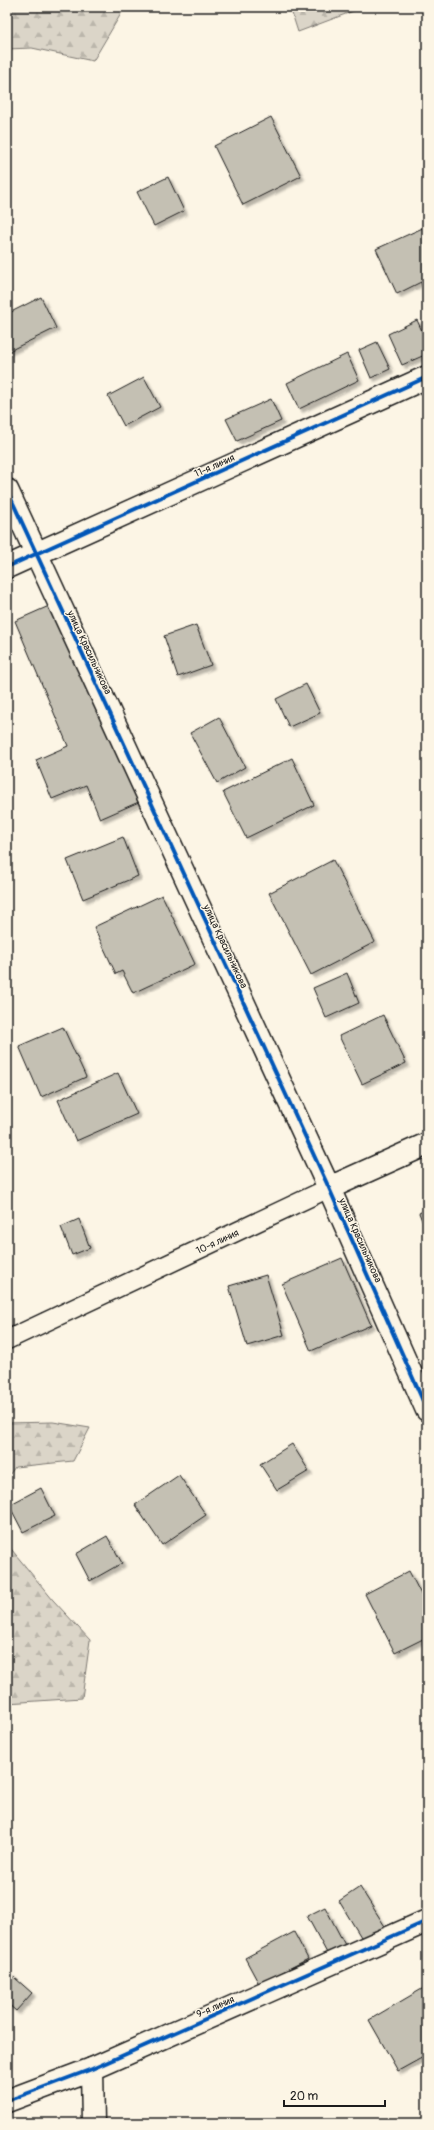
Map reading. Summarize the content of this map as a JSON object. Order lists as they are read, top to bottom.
{
  "streets": {
    "street": [
      "11-я линия",
      "улица Красильникова",
      "10-я линия",
      "9-я линия"
    ]
  },
  "crossings": [
    ["11-я линия", "улица Красильникова"],
    ["улица Красильникова", "10-я линия"]
  ],
  "scale_bar": "20 m"
}
